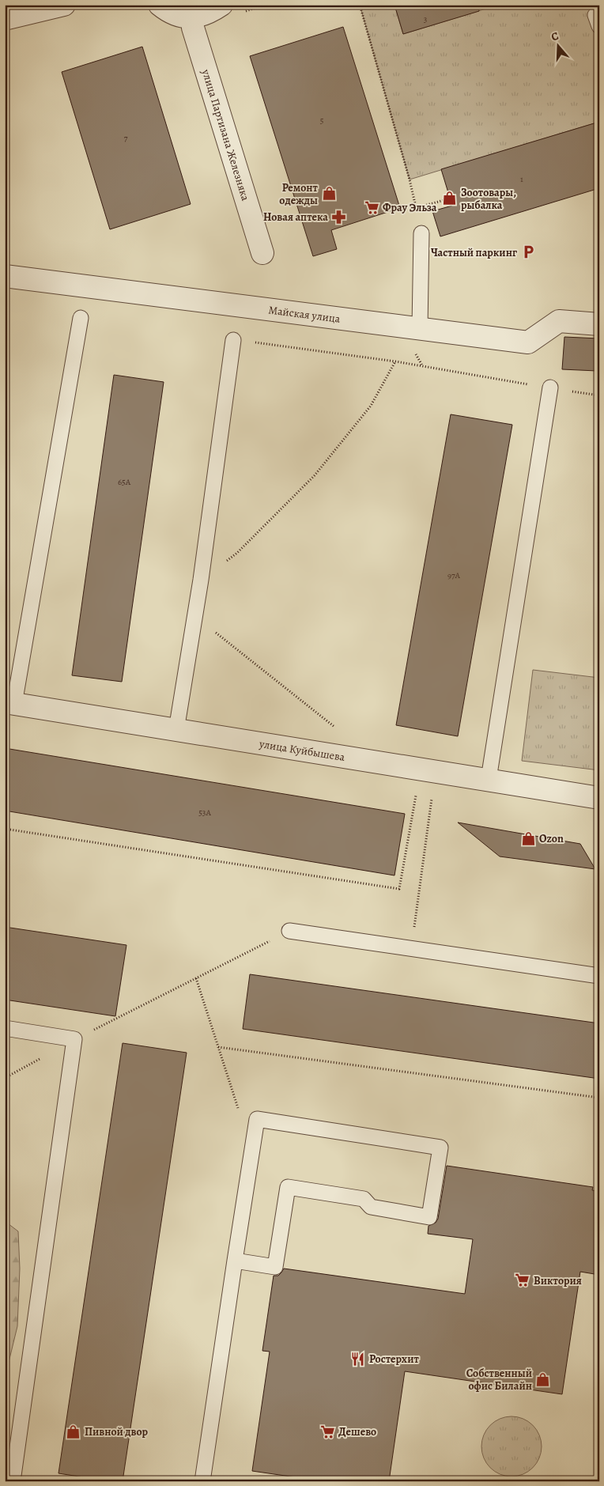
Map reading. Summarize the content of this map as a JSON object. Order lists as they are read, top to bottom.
{
  "streets": {
    "street": ["улица Партизана Железняка", "Майская улица", "улица Куйбышева"]
  },
  "places": {
    "shop": [
      "Ремонт одежды",
      "Зоотовары, рыбалка",
      "Ozon",
      "Собственный офис Билайн",
      "Пивной двор"
    ],
    "supermarket": ["Фрау Эльза", "Виктория", "Дешево"],
    "pharmacy": ["Новая аптека"],
    "parking": ["Частный паркинг"],
    "restaurant": ["Ростерхит"]
  },
  "house_numbers": [
    "3",
    "5",
    "7",
    "1",
    "65А",
    "97А",
    "53А"
  ],
  "north": "top"
}
